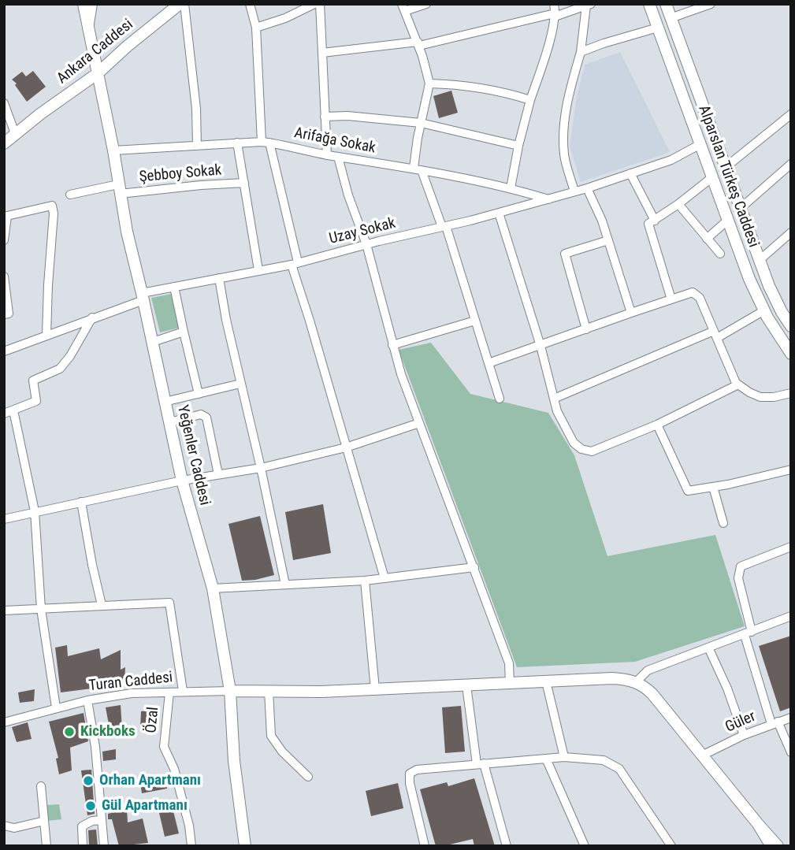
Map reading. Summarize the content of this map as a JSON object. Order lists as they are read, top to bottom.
{
  "streets": {
    "street": [
      "Ankara Caddesi",
      "Arifağa Sokak",
      "Şebboy Sokak",
      "Alparslan Türkeş Caddesi",
      "Uzay Sokak",
      "Yeğenler Caddesi",
      "Turan Caddesi",
      "Özal",
      "Güler"
    ]
  },
  "crossings": [
    ["Ankara Caddesi", "Yeğenler Caddesi"],
    ["Arifağa Sokak", "Uzay Sokak"],
    ["Arifağa Sokak", "Yeğenler Caddesi"],
    ["Şebboy Sokak", "Yeğenler Caddesi"],
    ["Alparslan Türkeş Caddesi", "Uzay Sokak"],
    ["Uzay Sokak", "Yeğenler Caddesi"],
    ["Yeğenler Caddesi", "Turan Caddesi"],
    ["Turan Caddesi", "Özal"]
  ],
  "places": ["Kickboks", "Orhan Apartmanı", "Gül Apartmanı"]
}
